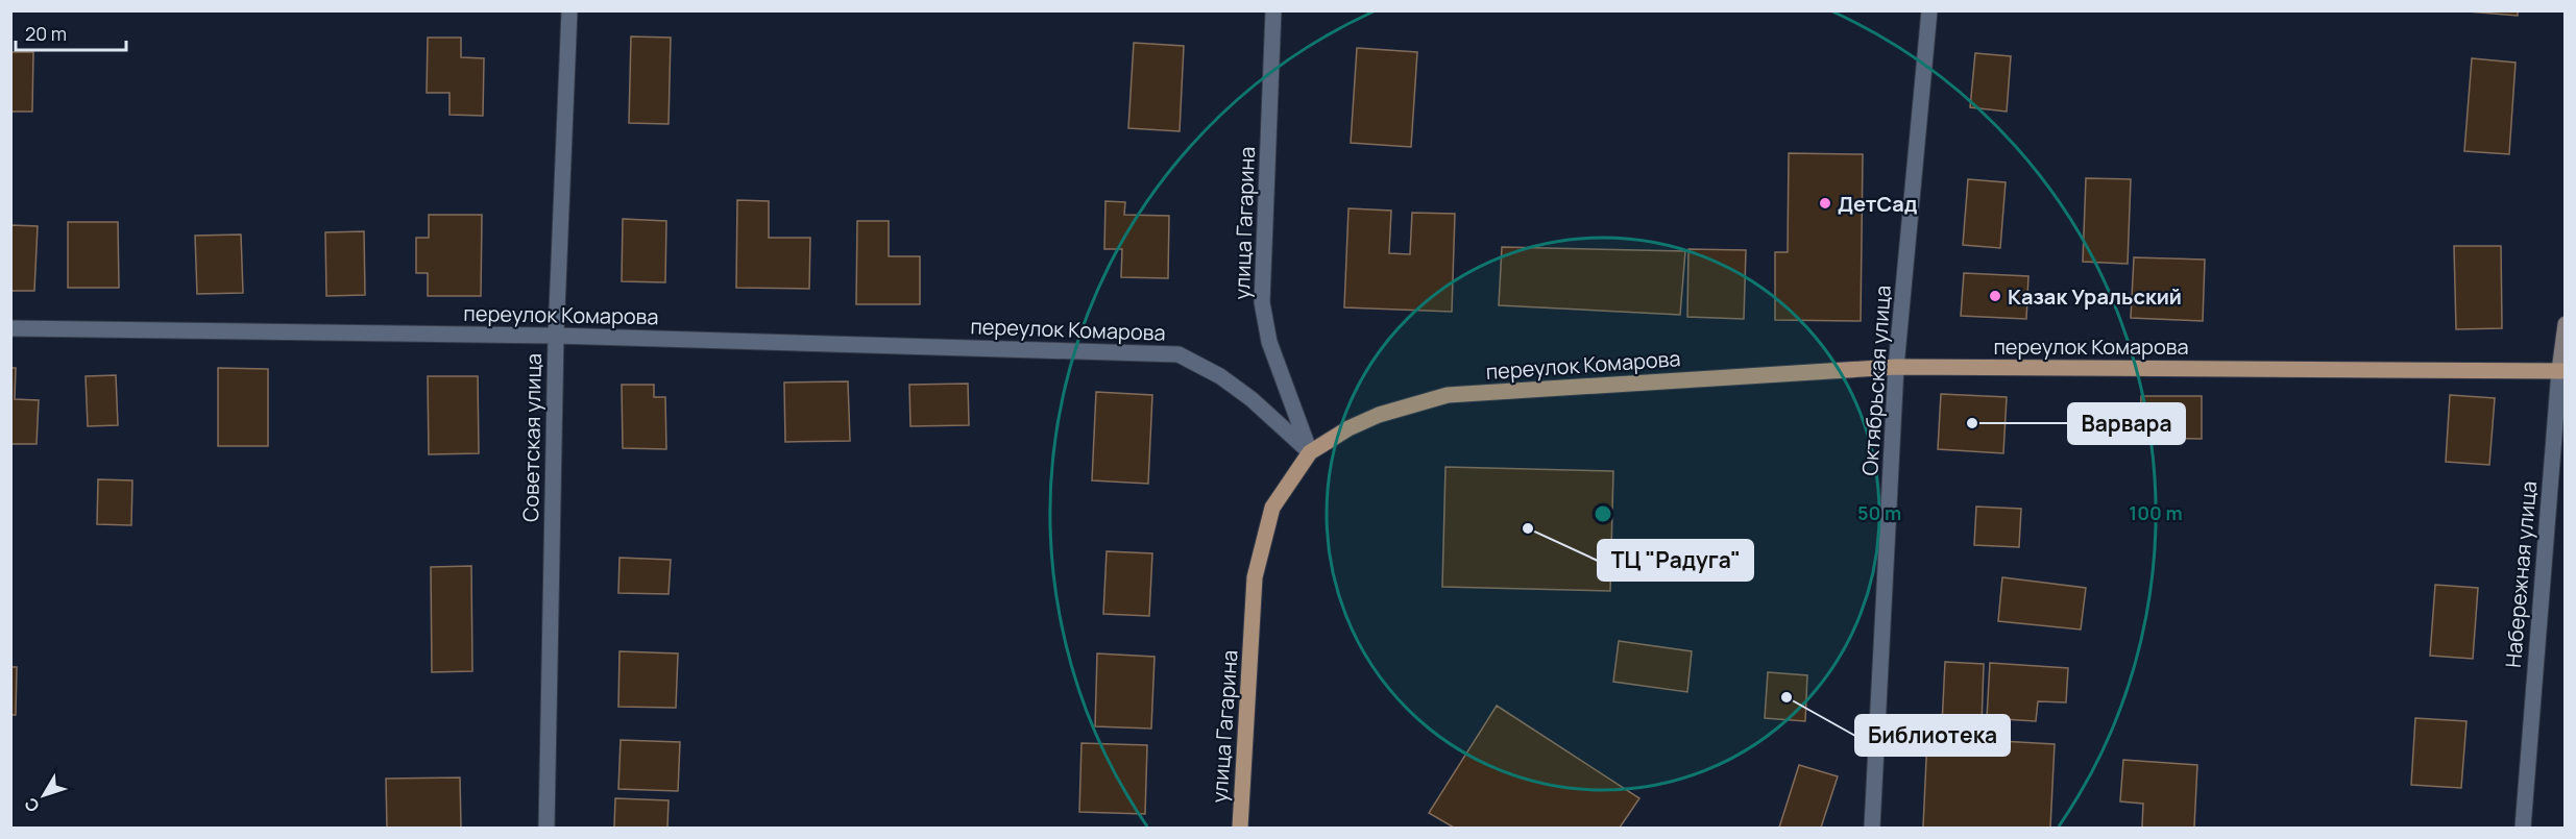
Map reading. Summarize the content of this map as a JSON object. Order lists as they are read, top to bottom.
{
  "streets": {
    "main road": ["улица Гагарина", "переулок Комарова"],
    "street": ["Октябрьская улица", "Советская улица", "Набережная улица"]
  },
  "crossings": [
    ["улица Гагарина", "переулок Комарова"],
    ["переулок Комарова", "Октябрьская улица"],
    ["переулок Комарова", "Советская улица"],
    ["переулок Комарова", "Набережная улица"]
  ],
  "places": [
    "ДетСад",
    "Казак Уральский",
    "Варвара",
    "ТЦ \"Радуга\"",
    "Библиотека"
  ],
  "scale_bar": "20 m",
  "north": "bottom left",
  "rings": ["50 m", "100 m"]
}
